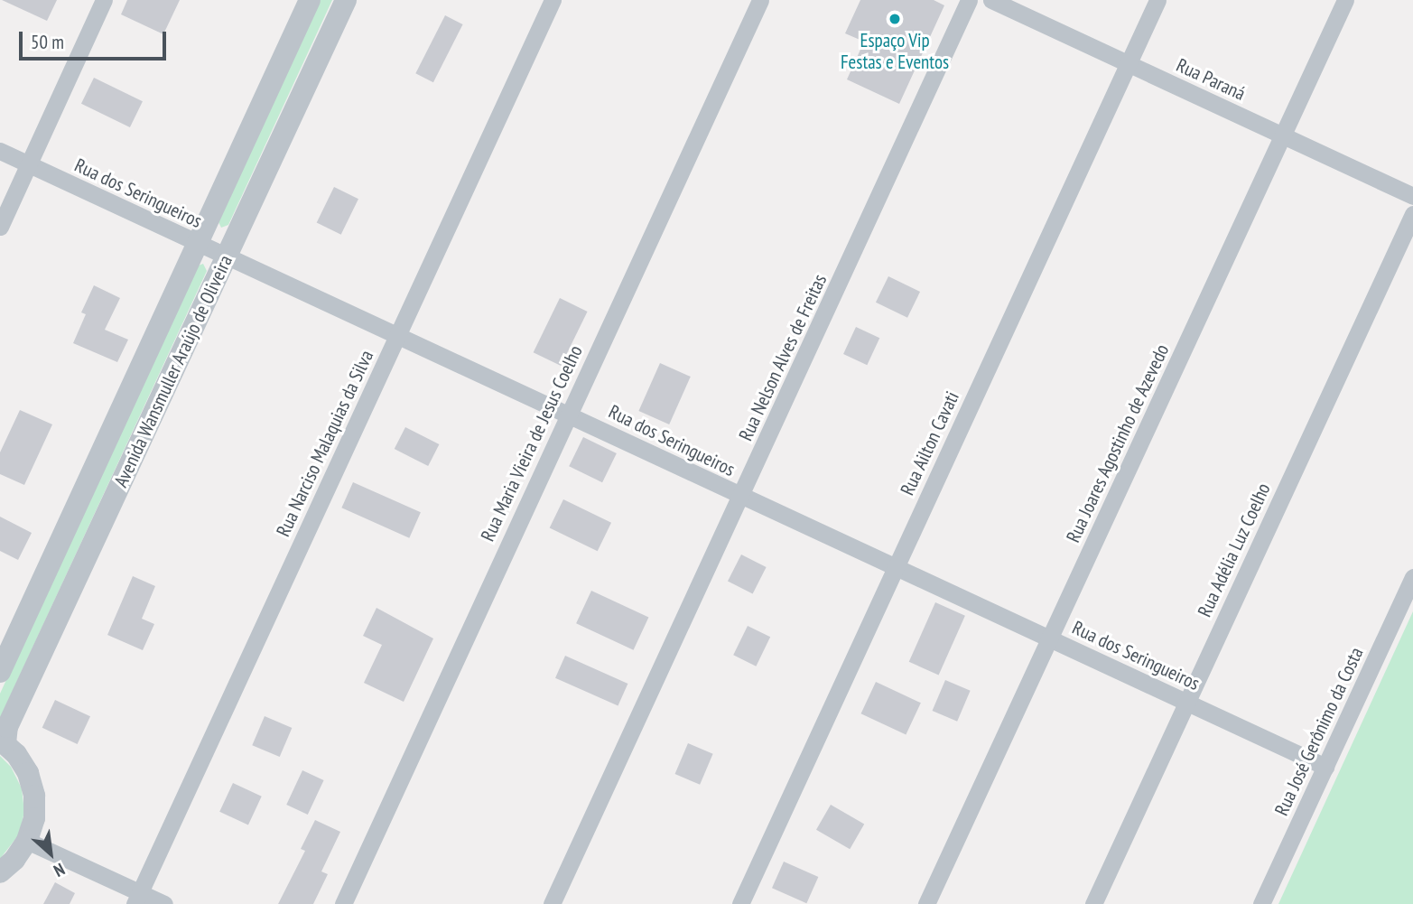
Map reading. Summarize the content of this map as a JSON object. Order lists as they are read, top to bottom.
{
  "streets": {
    "street": [
      "Rua Paraná",
      "Rua dos Seringueiros",
      "Rua Nelson Alves de Freitas",
      "Avenida Wansmuller Araújo de Oliveira",
      "Rua Narciso Malaquias da Silva",
      "Rua Maria Vieira de Jesus Coelho",
      "Rua Ailton Cavati",
      "Rua Joares Agostinho de Azevedo",
      "Rua Adélia Luz Coelho",
      "Rua José Gerônimo da Costa"
    ]
  },
  "crossings": [
    ["Rua Paraná", "Rua Ailton Cavati"],
    ["Rua Paraná", "Rua Joares Agostinho de Azevedo"],
    ["Rua dos Seringueiros", "Rua Nelson Alves de Freitas"],
    ["Rua dos Seringueiros", "Avenida Wansmuller Araújo de Oliveira"],
    ["Rua dos Seringueiros", "Rua Narciso Malaquias da Silva"],
    ["Rua dos Seringueiros", "Rua Maria Vieira de Jesus Coelho"],
    ["Rua dos Seringueiros", "Rua Ailton Cavati"],
    ["Rua dos Seringueiros", "Rua Joares Agostinho de Azevedo"],
    ["Rua dos Seringueiros", "Rua Adélia Luz Coelho"],
    ["Rua dos Seringueiros", "Rua José Gerônimo da Costa"]
  ],
  "places": ["Espaço Vip Festas e Eventos"],
  "scale_bar": "50 m",
  "north": "bottom right"
}
